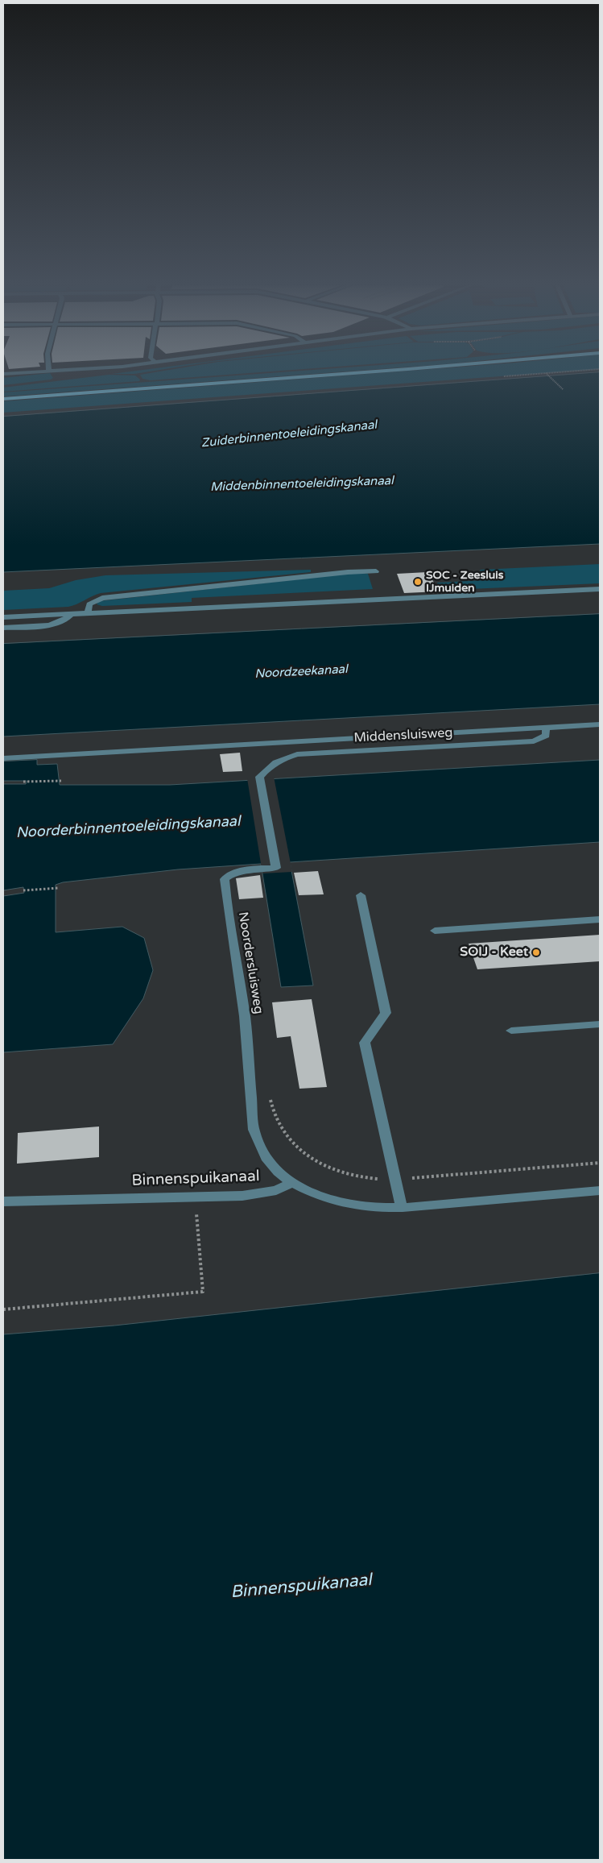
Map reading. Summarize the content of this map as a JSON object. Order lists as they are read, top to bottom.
{
  "streets": {
    "street": ["Middensluisweg", "Noordersluisweg", "Binnenspuikanaal"]
  },
  "crossings": [
    ["Middensluisweg", "Noordersluisweg"],
    ["Noordersluisweg", "Binnenspuikanaal"]
  ],
  "water": [
    "Zuiderbinnentoeleidingskanaal",
    "Middenbinnentoeleidingskanaal",
    "Noordzeekanaal",
    "Noorderbinnentoeleidingskanaal",
    "Binnenspuikanaal"
  ],
  "places": ["SOC - Zeesluis IJmuiden", "SOIJ - Keet"]
}
